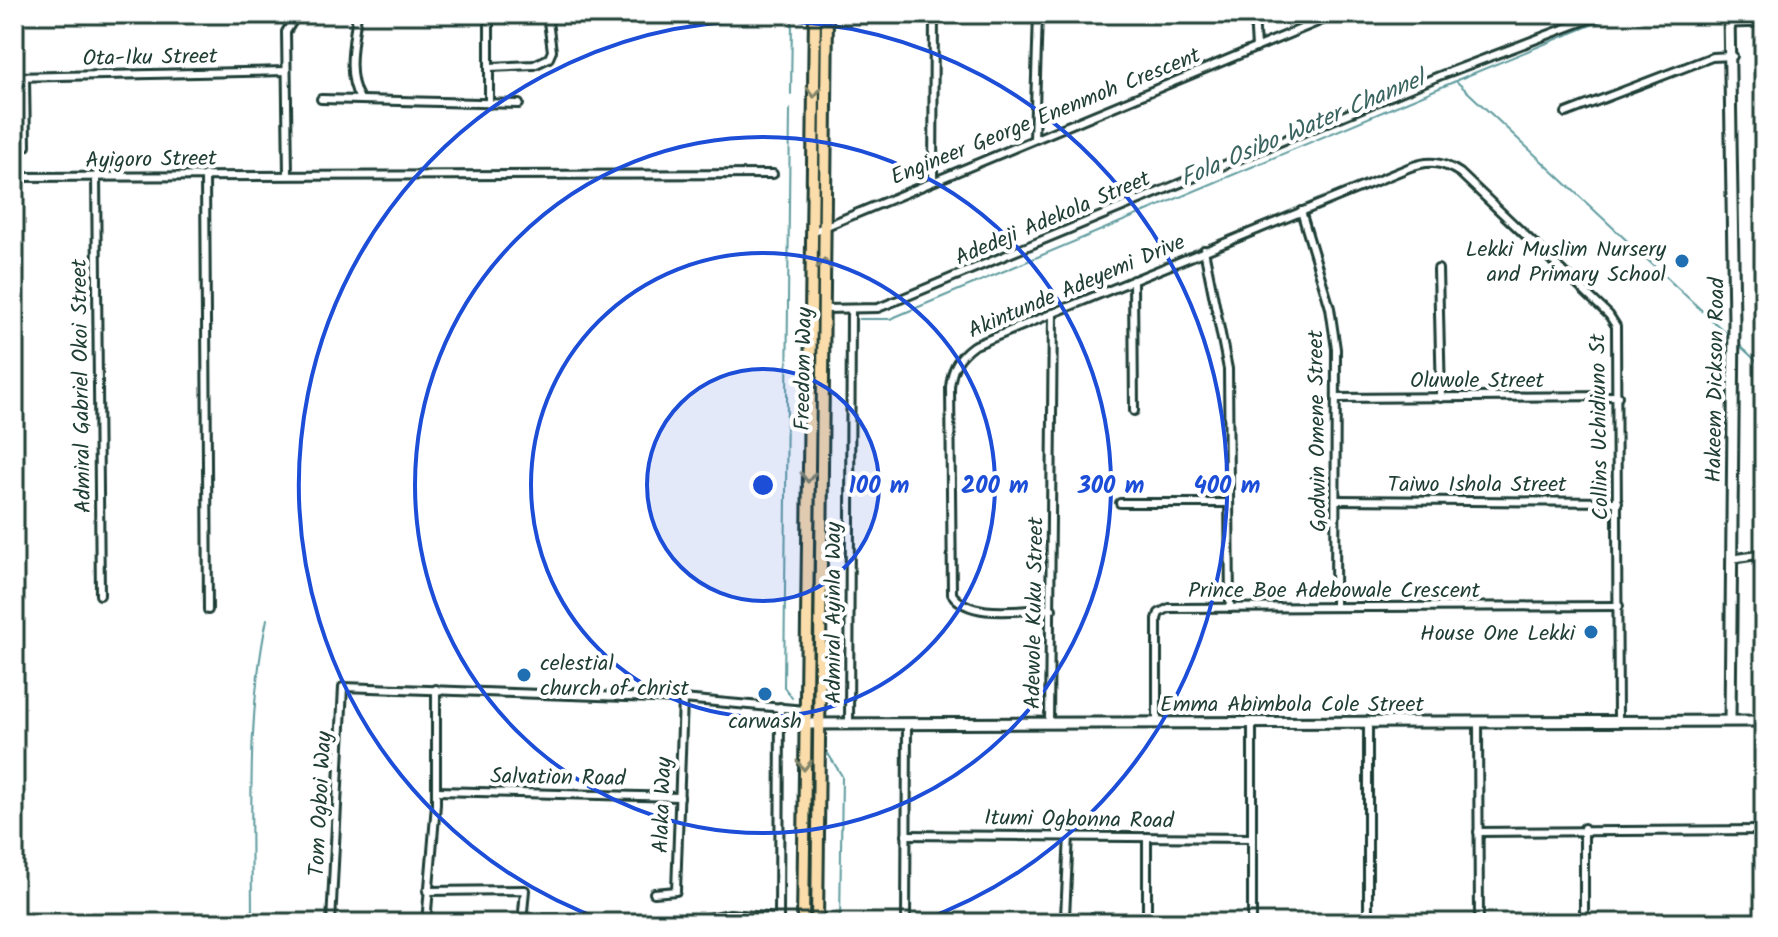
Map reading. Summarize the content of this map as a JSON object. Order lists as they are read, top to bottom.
{
  "streets": {
    "main road": ["Freedom Way"],
    "street": [
      "Ota-Iku Street",
      "Engineer George Enenmoh Crescent",
      "Ayigoro Street",
      "Adedeji Adekola Street",
      "Akintunde Adeyemi Drive",
      "Oluwole Street",
      "Hakeem Dickson Road",
      "Admiral Gabriel Okoi Street",
      "Collins Uchidiuno St",
      "Godwin Omene Street",
      "Taiwo Ishola Street",
      "Prince Boe Adebowale Crescent",
      "Admiral Ayinla Way",
      "Adewole Kuku Street",
      "Emma Abimbola Cole Street",
      "Salvation Road",
      "Tom Ogboi Way",
      "Alaka Way",
      "Itumi Ogbonna Road"
    ]
  },
  "crossings": [
    ["Engineer George Enenmoh Crescent", "Freedom Way"],
    ["Ayigoro Street", "Admiral Gabriel Okoi Street"],
    ["Adedeji Adekola Street", "Freedom Way"],
    ["Adedeji Adekola Street", "Admiral Ayinla Way"],
    ["Akintunde Adeyemi Drive", "Collins Uchidiuno St"],
    ["Akintunde Adeyemi Drive", "Godwin Omene Street"],
    ["Akintunde Adeyemi Drive", "Adewole Kuku Street"],
    ["Freedom Way", "Emma Abimbola Cole Street"],
    ["Oluwole Street", "Collins Uchidiuno St"],
    ["Oluwole Street", "Godwin Omene Street"],
    ["Hakeem Dickson Road", "Emma Abimbola Cole Street"],
    ["Collins Uchidiuno St", "Taiwo Ishola Street"],
    ["Collins Uchidiuno St", "Prince Boe Adebowale Crescent"],
    ["Collins Uchidiuno St", "Emma Abimbola Cole Street"],
    ["Godwin Omene Street", "Taiwo Ishola Street"],
    ["Godwin Omene Street", "Prince Boe Adebowale Crescent"],
    ["Prince Boe Adebowale Crescent", "Emma Abimbola Cole Street"],
    ["Admiral Ayinla Way", "Emma Abimbola Cole Street"],
    ["Adewole Kuku Street", "Emma Abimbola Cole Street"],
    ["Salvation Road", "Alaka Way"]
  ],
  "water": ["Fola Osibo Water Channel"],
  "places": [
    "Lekki Muslim Nursery and Primary School",
    "House One Lekki",
    "celestial church of christ",
    "carwash"
  ],
  "rings": [
    "100 m",
    "200 m",
    "300 m",
    "400 m"
  ]
}
